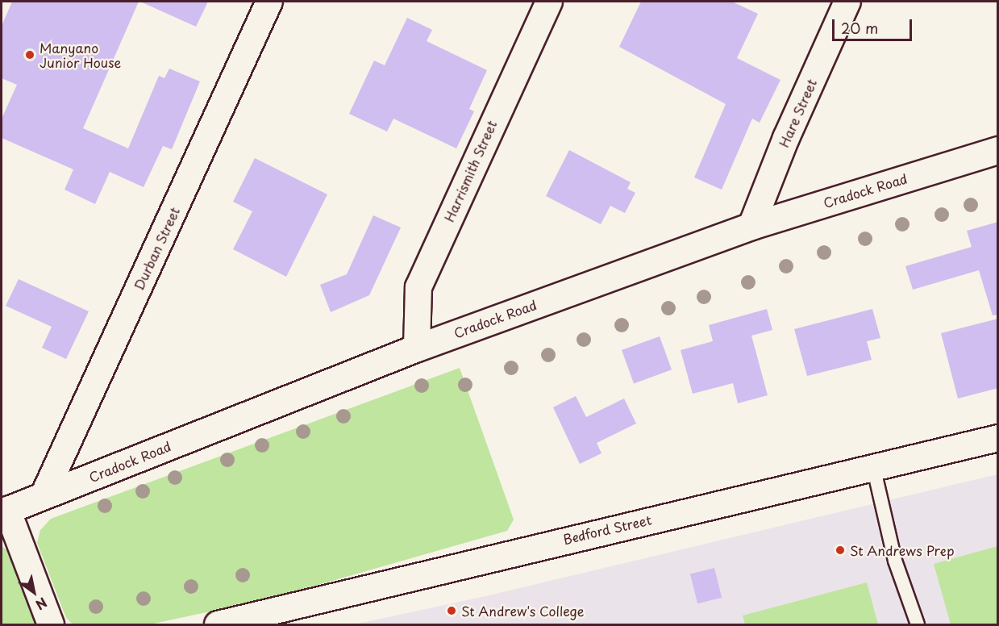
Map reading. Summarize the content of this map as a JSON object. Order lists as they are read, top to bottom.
{
  "streets": {
    "main road": ["Cradock Road"],
    "street": [
      "Hare Street",
      "Harrismith Street",
      "Durban Street",
      "Bedford Street"
    ]
  },
  "crossings": [
    ["Hare Street", "Cradock Road"],
    ["Harrismith Street", "Cradock Road"],
    ["Cradock Road", "Durban Street"]
  ],
  "places": ["Manyano Junior House", "St Andrews Prep", "St Andrew's College"],
  "scale_bar": "20 m",
  "north": "bottom right"
}
